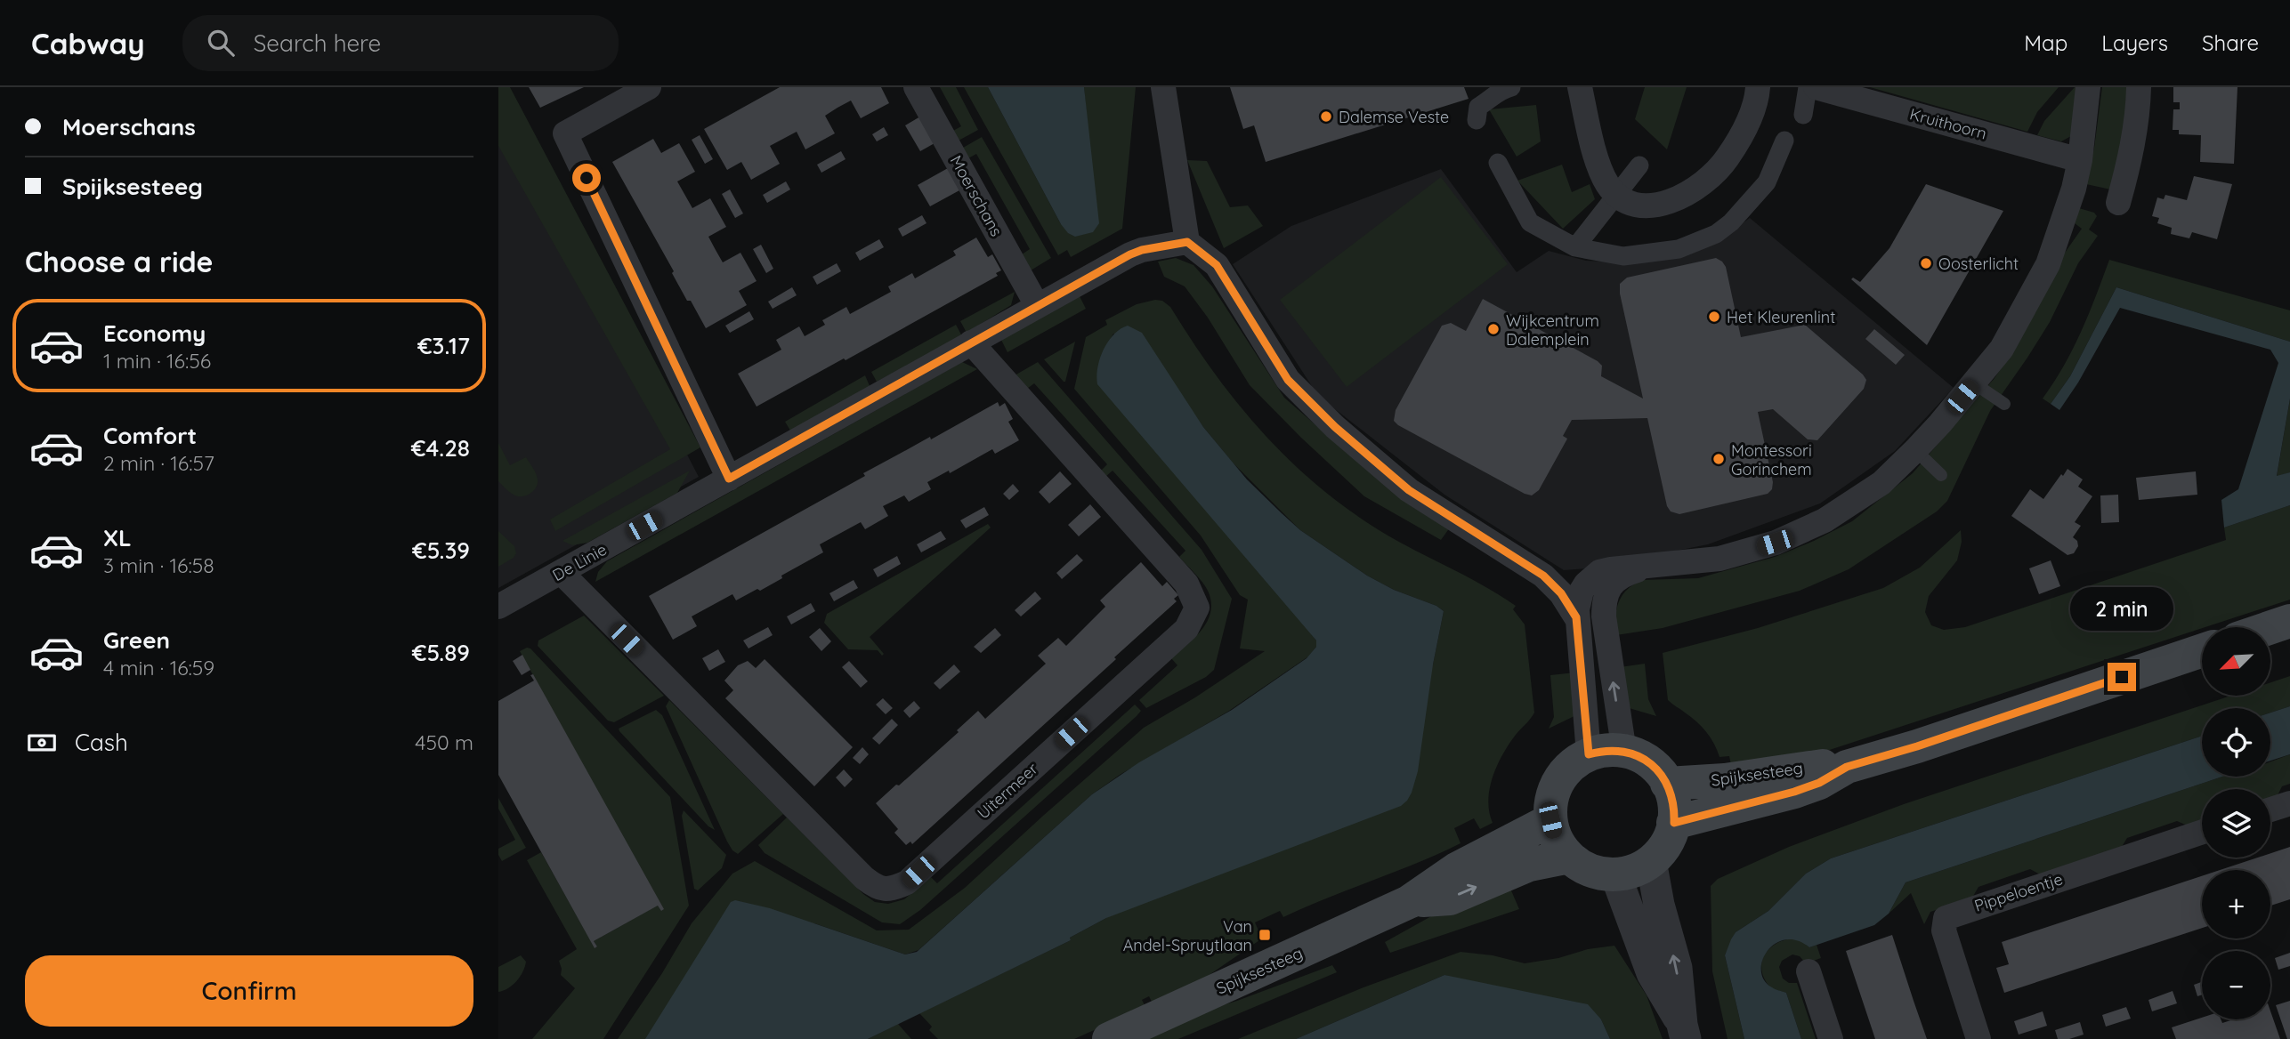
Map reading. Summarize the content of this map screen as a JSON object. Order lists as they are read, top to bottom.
{
  "streets": {
    "main road": ["Spijksesteeg"],
    "street": [
      "Kruithoorn",
      "Moerschans",
      "De Linie",
      "Uitermeer",
      "Pippeloentje"
    ]
  },
  "crossings": [
    ["Moerschans", "De Linie"],
    ["De Linie", "Uitermeer"]
  ],
  "places": {
    "other": [
      "Dalemse Veste",
      "Oosterlicht",
      "Het Kleurenlint",
      "Wijkcentrum Dalemplein",
      "Montessori Gorinchem"
    ],
    "transit": ["Van Andel-Spruytlaan"]
  },
  "north": "bottom left",
  "page": {
    "header": "Cabway",
    "search": "Search here",
    "nav": ["Map", "Layers", "Share"],
    "banner": ["Moerschans", "Spijksesteeg"],
    "heading": "Choose a ride",
    "list": [
      {
        "name": "Economy",
        "note": "1 min · 16:56",
        "value": "€3.17"
      },
      {
        "name": "Comfort",
        "note": "2 min · 16:57",
        "value": "€4.28"
      },
      {
        "name": "XL",
        "note": "3 min · 16:58",
        "value": "€5.39"
      },
      {
        "name": "Green",
        "note": "4 min · 16:59",
        "value": "€5.89"
      }
    ],
    "bubble": "2 min",
    "map_buttons": ["+", "−"],
    "pay": ["Cash", "450 m"],
    "buttons": "Confirm"
  }
}
